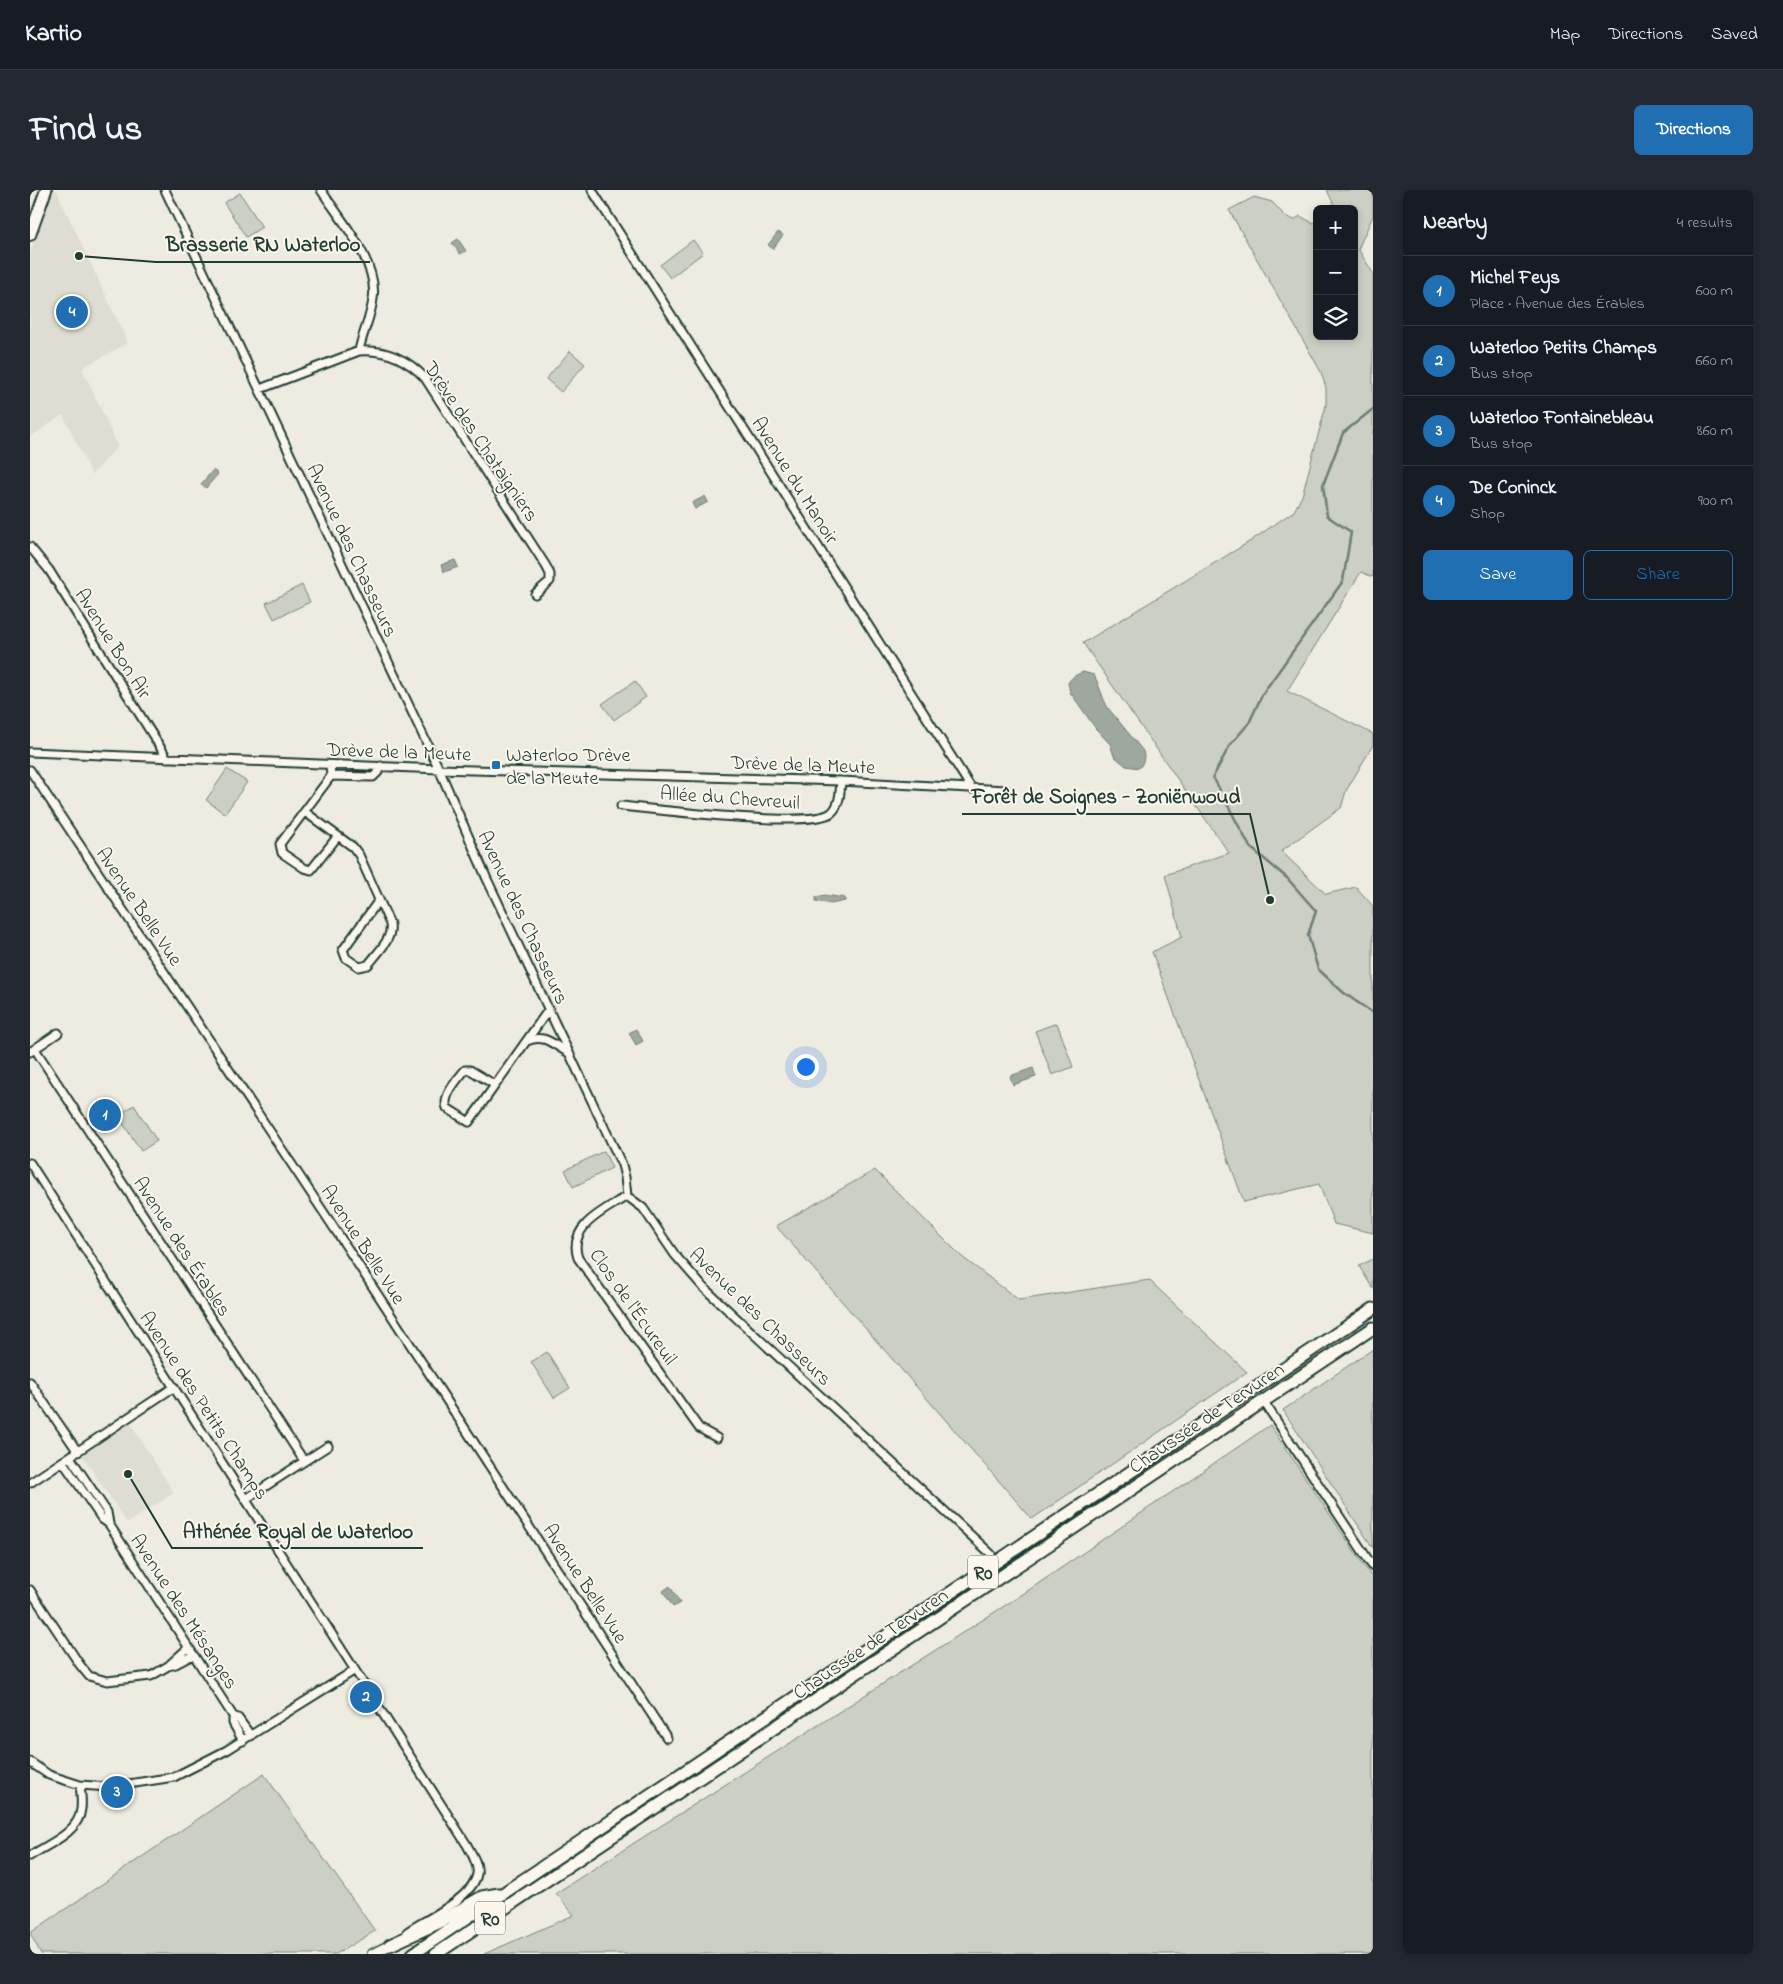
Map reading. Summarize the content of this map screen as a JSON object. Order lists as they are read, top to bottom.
{
  "streets": {
    "highway": ["Chaussée de Tervuren", "R0"],
    "street": [
      "Drève des Chataigniers",
      "Avenue du Manoir",
      "Avenue des Chasseurs",
      "Avenue Bon Air",
      "Drève de la Meute",
      "Allée du Chevreuil",
      "Avenue Belle Vue",
      "Avenue des Érables",
      "Clos de l'Écureuil",
      "Avenue des Petits Champs",
      "Avenue des Mésanges"
    ]
  },
  "crossings": [
    ["Drève des Chataigniers", "Avenue des Chasseurs"],
    ["Avenue du Manoir", "Drève de la Meute"],
    ["Avenue des Chasseurs", "Drève de la Meute"],
    ["Avenue des Chasseurs", "Clos de l'Écureuil"],
    ["Avenue Bon Air", "Drève de la Meute"],
    ["Drève de la Meute", "Allée du Chevreuil"],
    ["Chaussée de Tervuren", "R0"]
  ],
  "places": {
    "other": ["Brasserie RN Waterloo", "Forêt de Soignes - Zoniënwoud", "Athénée Royal de Waterloo"],
    "transit": ["Waterloo Drève de la Meute"]
  },
  "page": {
    "header": "Kartio",
    "nav": ["Map", "Directions", "Saved"],
    "title": "Find us",
    "buttons": [
      "Directions",
      ["Save", "Share"]
    ],
    "heading": ["Nearby", "4 results"],
    "map_buttons": ["+", "−"],
    "list": [
      {
        "mark": "1",
        "name": "Michel Feys",
        "note": "Place · Avenue des Érables",
        "value": "600 m"
      },
      {
        "mark": "2",
        "name": "Waterloo Petits Champs",
        "note": "Bus stop",
        "value": "660 m"
      },
      {
        "mark": "3",
        "name": "Waterloo Fontainebleau",
        "note": "Bus stop",
        "value": "860 m"
      },
      {
        "mark": "4",
        "name": "De Coninck",
        "note": "Shop",
        "value": "900 m"
      }
    ],
    "pins": [
      "4",
      "1",
      "2",
      "3"
    ]
  }
}
